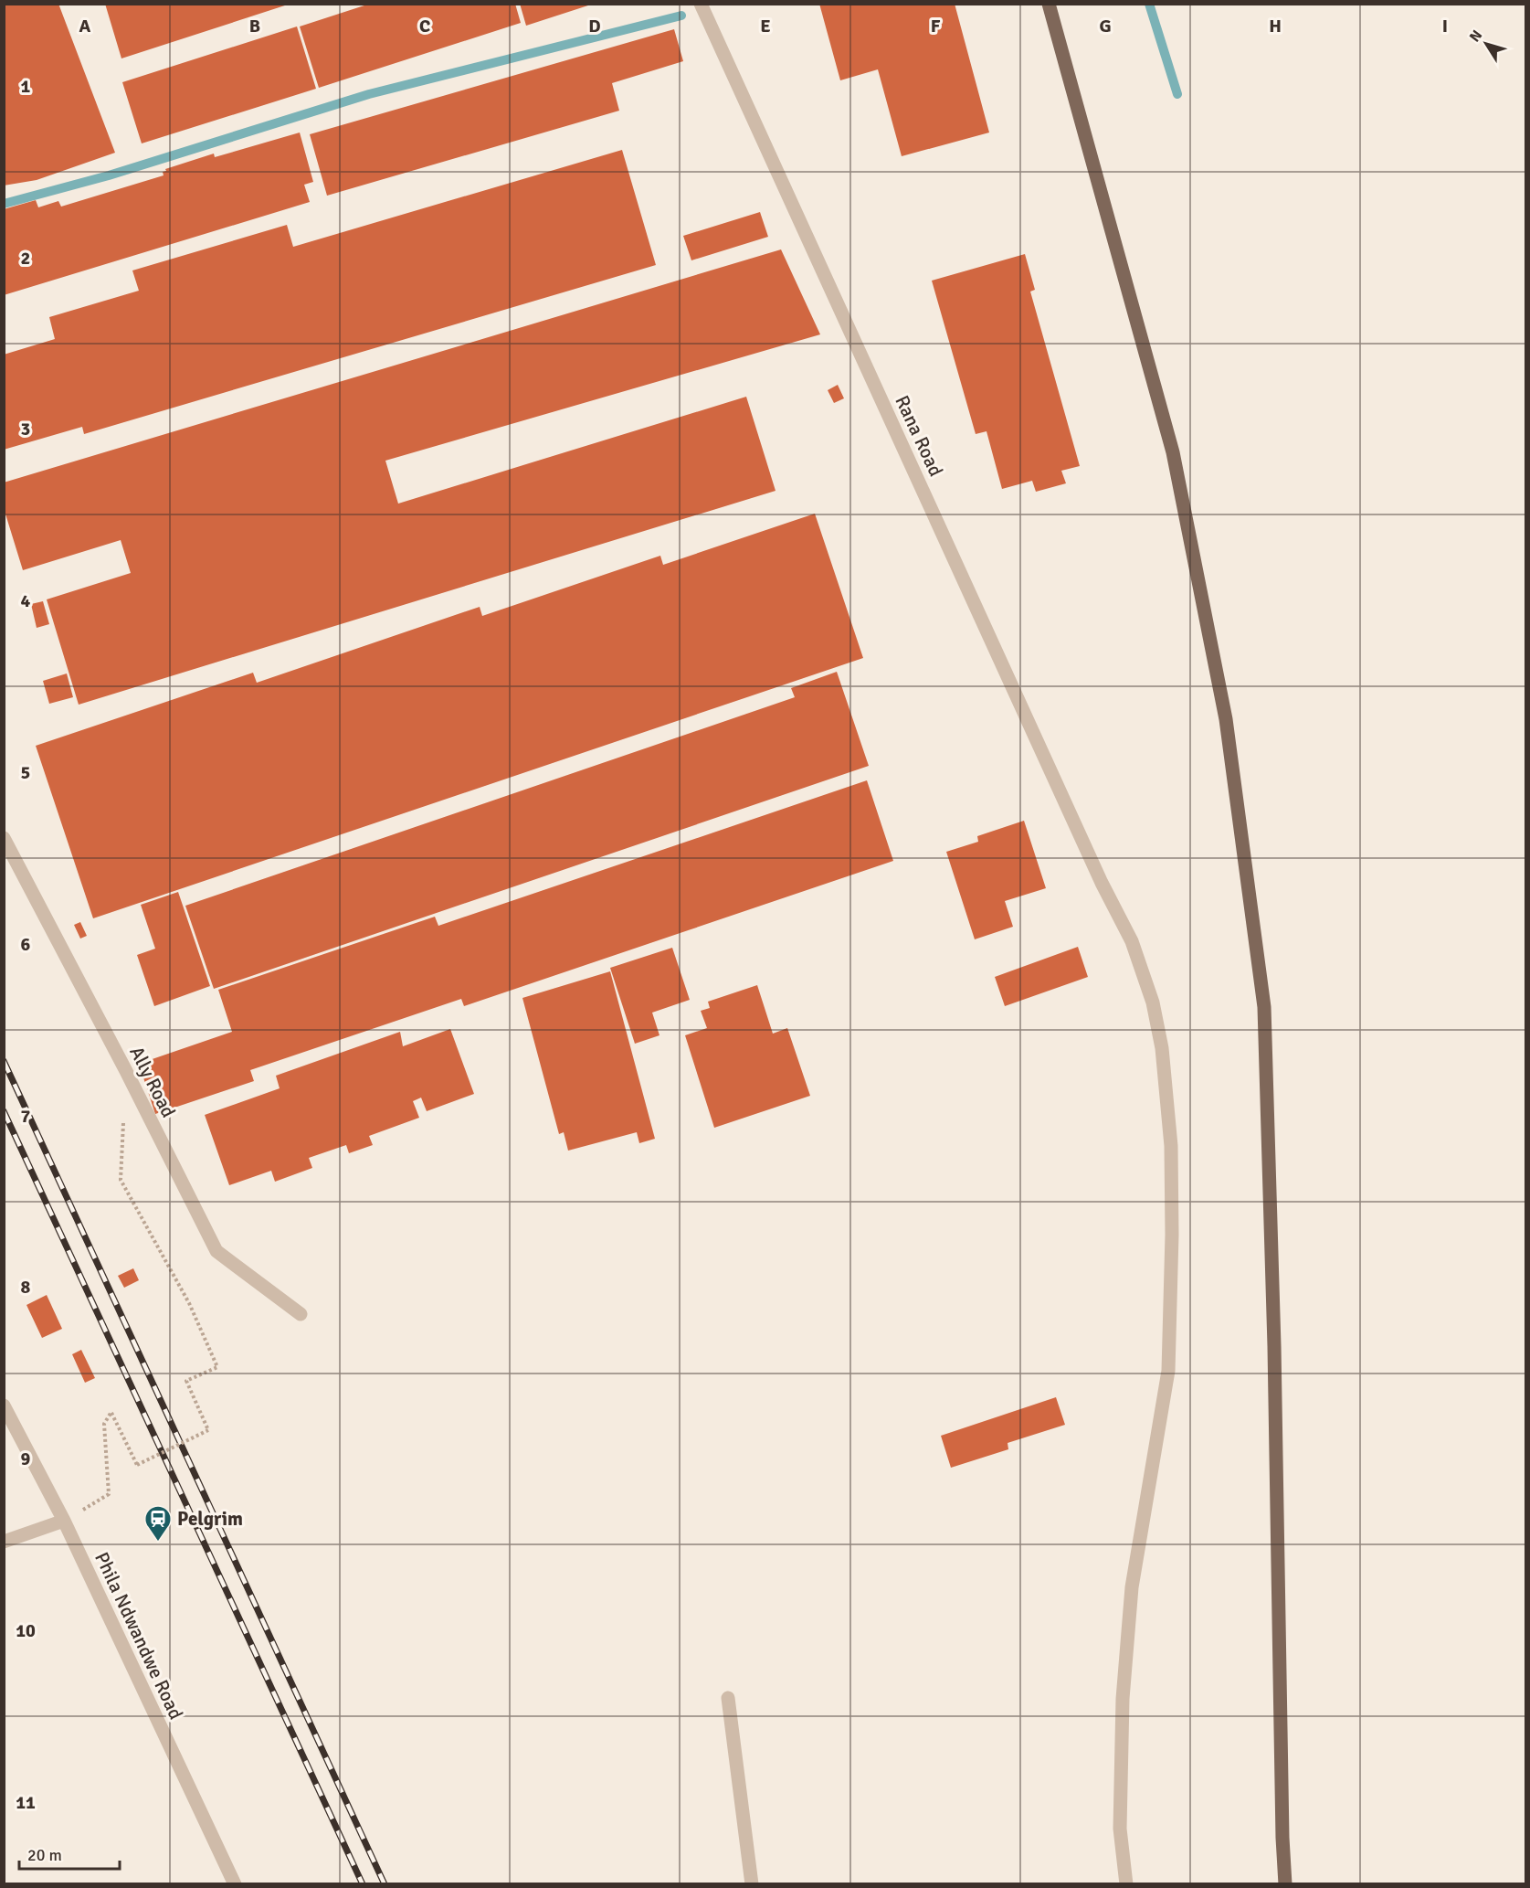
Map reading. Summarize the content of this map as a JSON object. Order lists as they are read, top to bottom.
{
  "streets": {
    "street": ["Rana Road", "Ally Road", "Phila Ndwandwe Road"]
  },
  "places": {
    "station": ["Pelgrim"]
  },
  "scale_bar": "20 m",
  "north": "top left",
  "grid": {
    "columns": [
      "A",
      "B",
      "C",
      "D",
      "E",
      "F",
      "G",
      "H",
      "I"
    ],
    "rows": [
      "1",
      "2",
      "3",
      "4",
      "5",
      "6",
      "7",
      "8",
      "9",
      "10",
      "11"
    ]
  }
}
